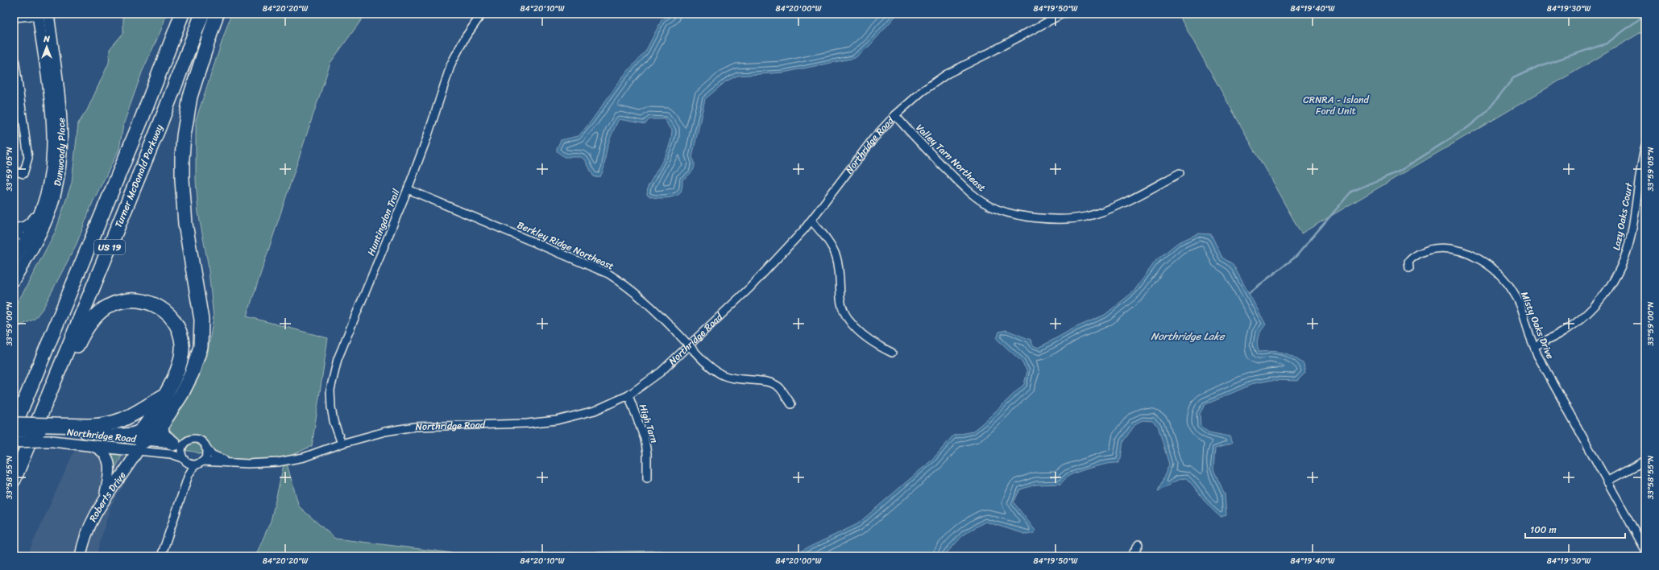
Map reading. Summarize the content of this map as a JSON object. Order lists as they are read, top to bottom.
{
  "streets": {
    "highway": ["Turner McDonald Parkway", "US 19"],
    "street": [
      "Northridge Road",
      "Dunwoody Place",
      "Valley Tarn Northeast",
      "Lazy Oaks Court",
      "Huntingdon Trail",
      "Berkley Ridge Northeast",
      "Misty Oaks Drive",
      "High Tarn",
      "Roberts Drive"
    ]
  },
  "crossings": [
    ["Northridge Road", "Valley Tarn Northeast"],
    ["Northridge Road", "Huntingdon Trail"],
    ["Northridge Road", "Berkley Ridge Northeast"],
    ["Northridge Road", "High Tarn"],
    ["Northridge Road", "Roberts Drive"],
    ["Lazy Oaks Court", "Misty Oaks Drive"],
    ["Huntingdon Trail", "Berkley Ridge Northeast"]
  ],
  "water": ["Northridge Lake"],
  "parks": ["CRNRA - Island Ford Unit"],
  "scale_bar": "100 m",
  "north": "top",
  "coordinates": [
    "84°20'20\"W",
    "84°20'10\"W",
    "84°20'00\"W",
    "84°19'50\"W",
    "84°19'40\"W",
    "84°19'30\"W",
    "33°59'05\"N",
    "33°59'00\"N",
    "33°58'55\"N"
  ]
}
